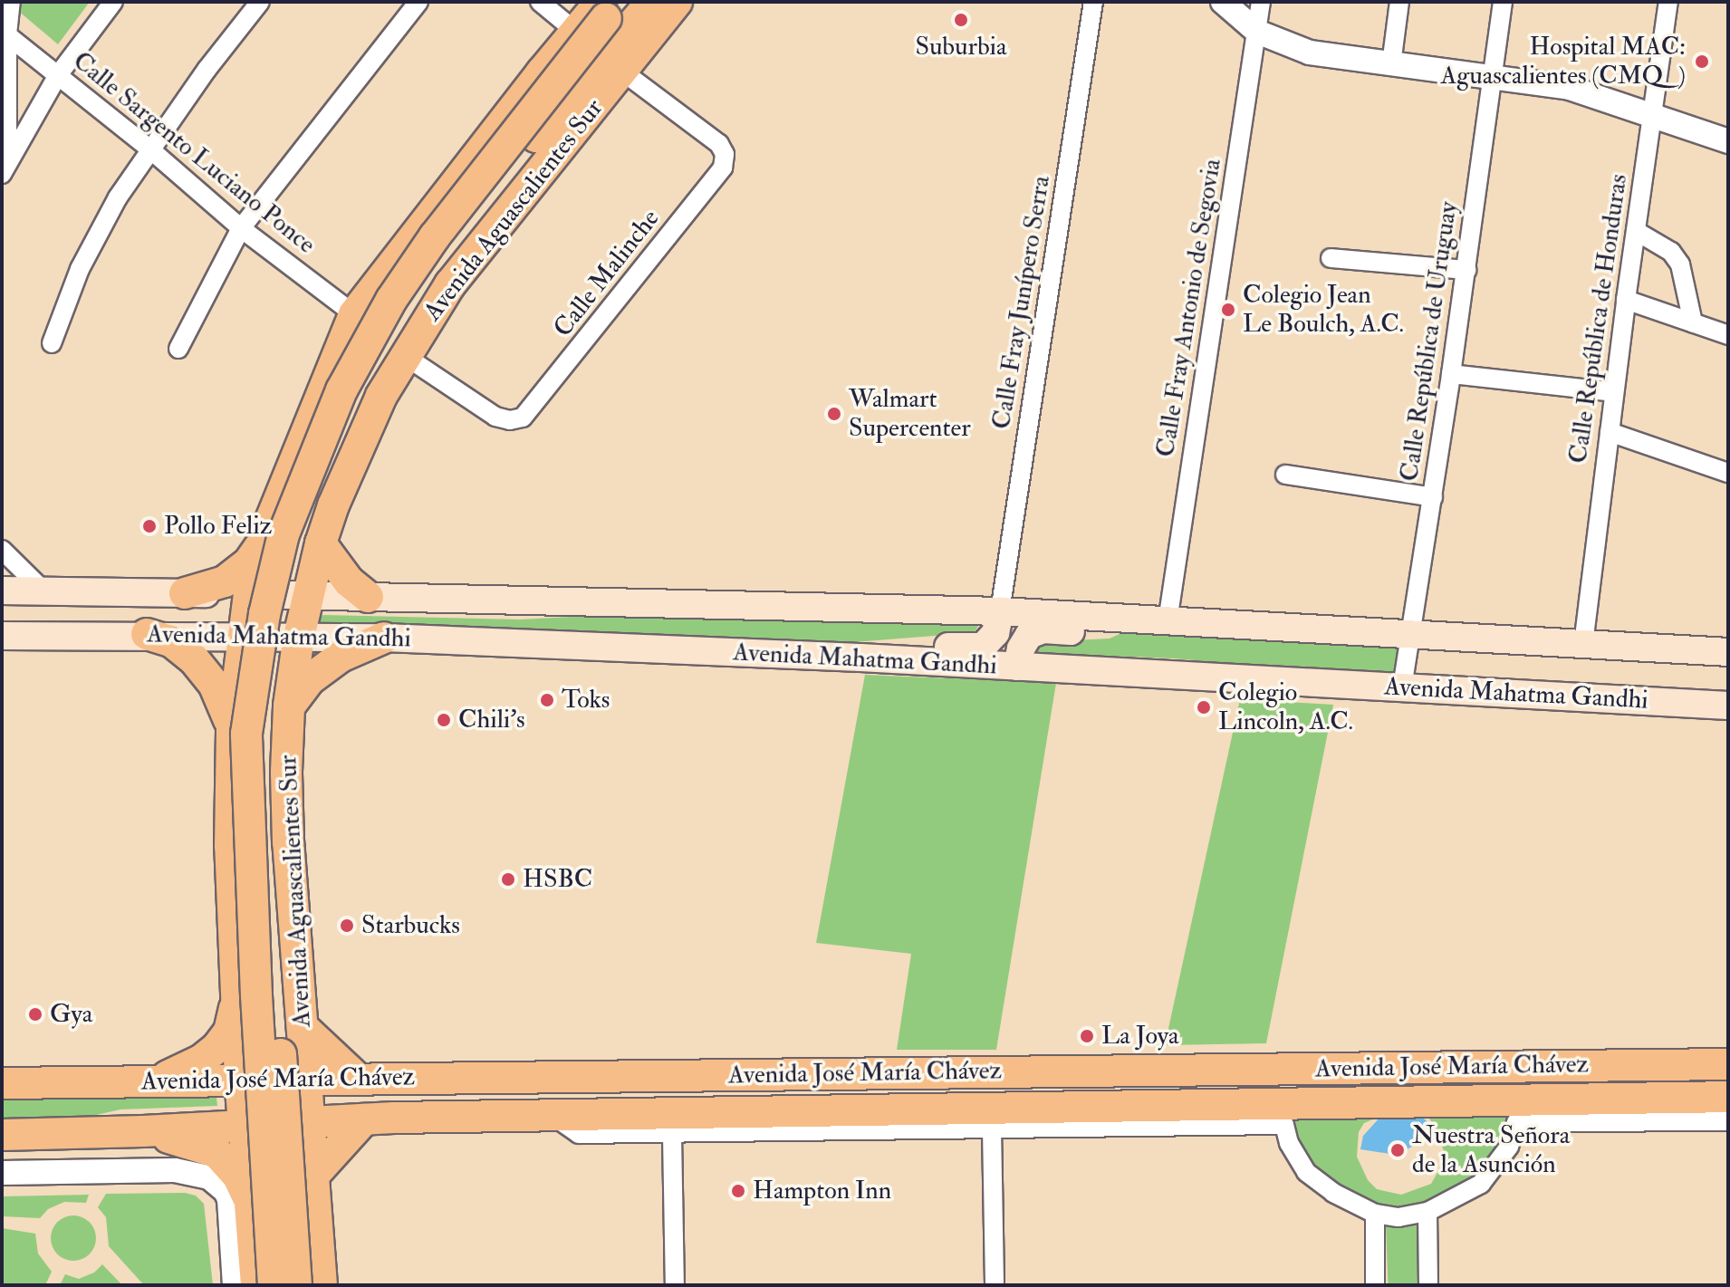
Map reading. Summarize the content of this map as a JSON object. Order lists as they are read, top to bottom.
{
  "streets": {
    "main road": ["Avenida Aguascalientes Sur", "Avenida Mahatma Gandhi", "Avenida José María Chávez"],
    "street": [
      "Calle Sargento Luciano Ponce",
      "Calle Malinche",
      "Calle Fray Junípero Serra",
      "Calle Fray Antonio de Segovia",
      "Calle República de Honduras",
      "Calle República de Uruguay"
    ]
  },
  "crossings": [
    ["Avenida Aguascalientes Sur", "Calle Malinche"],
    ["Avenida Aguascalientes Sur", "Avenida Mahatma Gandhi"],
    ["Avenida Aguascalientes Sur", "Avenida José María Chávez"],
    ["Calle Fray Junípero Serra", "Avenida Mahatma Gandhi"],
    ["Calle Fray Antonio de Segovia", "Avenida Mahatma Gandhi"],
    ["Calle República de Honduras", "Avenida Mahatma Gandhi"],
    ["Calle República de Uruguay", "Avenida Mahatma Gandhi"]
  ],
  "places": [
    "Suburbia",
    "Hospital MAC: Aguascalientes (CMQ)",
    "Colegio Jean Le Boulch, A.C.",
    "Walmart Supercenter",
    "Pollo Feliz",
    "Toks",
    "Colegio Lincoln, A.C.",
    "Chili's",
    "HSBC",
    "Starbucks",
    "Gya",
    "La Joya",
    "Nuestra Señora de la Asunción",
    "Hampton Inn"
  ]
}
